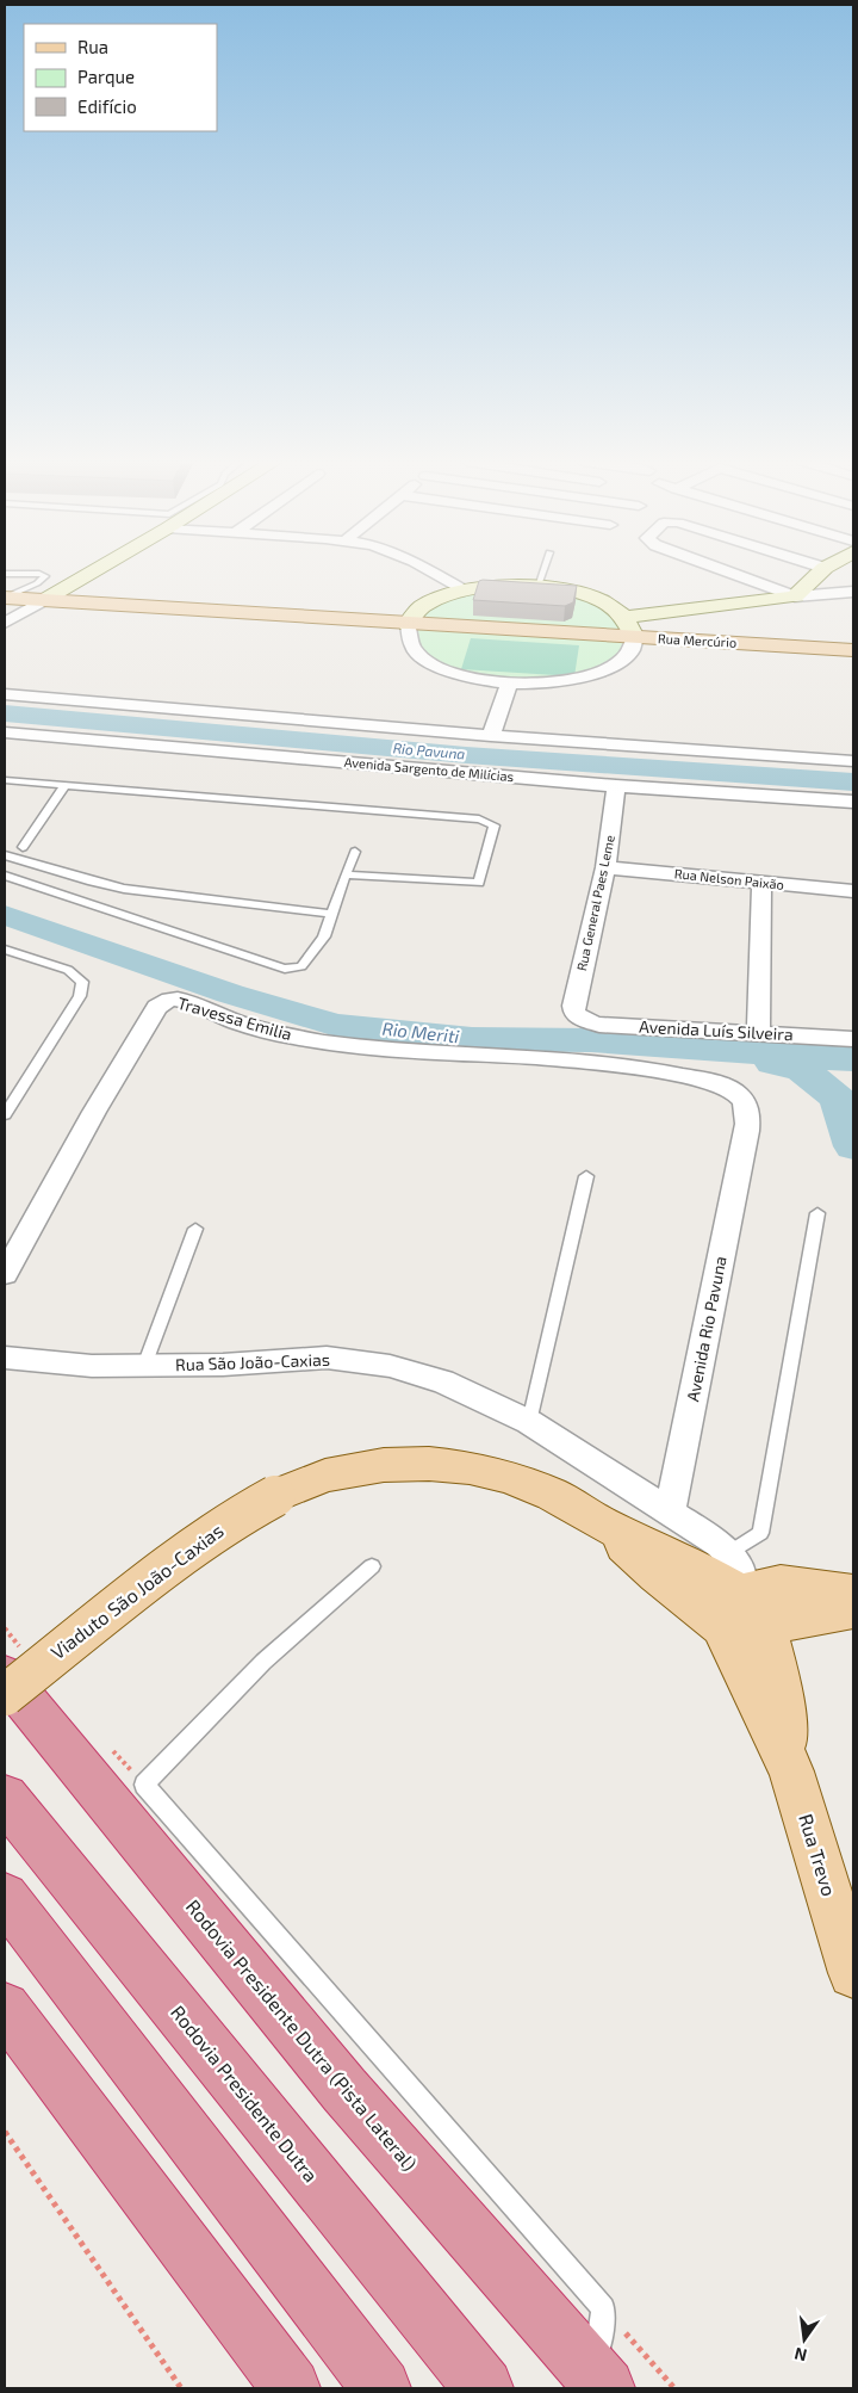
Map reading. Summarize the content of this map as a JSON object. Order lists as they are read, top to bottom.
{
  "streets": {
    "highway": ["Rodovia Presidente Dutra (Pista Lateral)", "Rodovia Presidente Dutra"],
    "main road": ["Rua Mercúrio", "Viaduto São João-Caxias", "Rua Trevo"],
    "street": [
      "Avenida Sargento de Milícias",
      "Rua Nelson Paixão",
      "Rua General Paes Leme",
      "Travessa Emilia",
      "Avenida Luís Silveira",
      "Avenida Rio Pavuna",
      "Rua São João-Caxias"
    ]
  },
  "crossings": [
    ["Avenida Sargento de Milícias", "Rua General Paes Leme"],
    ["Rua Nelson Paixão", "Rua General Paes Leme"],
    ["Rua General Paes Leme", "Avenida Luís Silveira"],
    ["Travessa Emilia", "Avenida Rio Pavuna"],
    ["Avenida Rio Pavuna", "Rua São João-Caxias"],
    ["Viaduto São João-Caxias", "Rua Trevo"]
  ],
  "water": ["Rio Pavuna", "Rio Meriti"],
  "legend": ["Rua", "Parque", "Edifício"],
  "north": "bottom"
}
